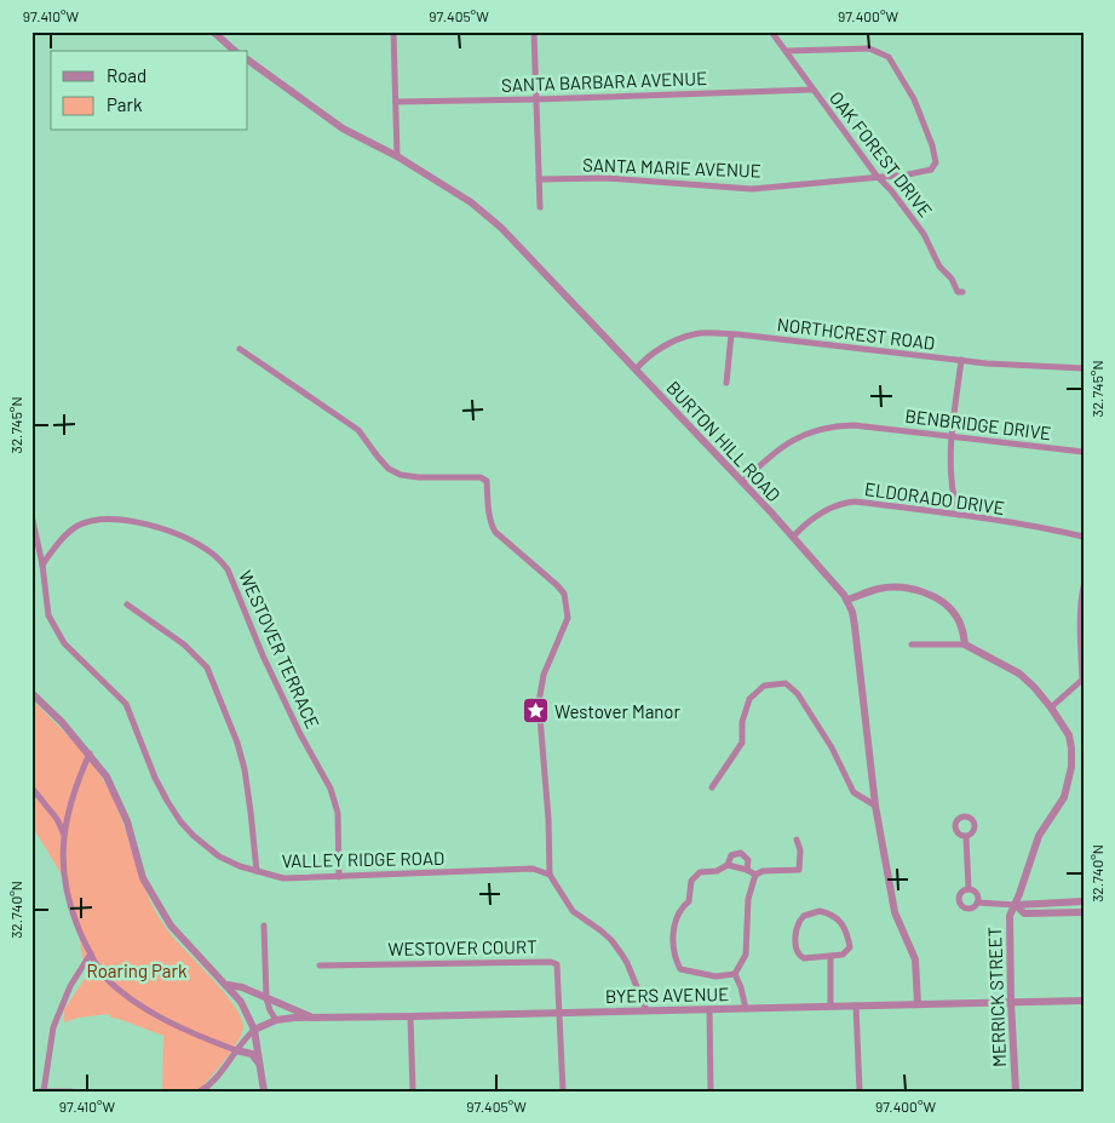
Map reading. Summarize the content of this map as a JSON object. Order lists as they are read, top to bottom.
{
  "streets": {
    "street": [
      "SANTA BARBARA AVENUE",
      "OAK FOREST DRIVE",
      "SANTA MARIE AVENUE",
      "NORTHCREST ROAD",
      "BENBRIDGE DRIVE",
      "BURTON HILL ROAD",
      "ELDORADO DRIVE",
      "WESTOVER TERRACE",
      "VALLEY RIDGE ROAD",
      "WESTOVER COURT",
      "BYERS AVENUE",
      "MERRICK STREET"
    ]
  },
  "crossings": [
    ["SANTA BARBARA AVENUE", "OAK FOREST DRIVE"],
    ["OAK FOREST DRIVE", "SANTA MARIE AVENUE"],
    ["NORTHCREST ROAD", "BURTON HILL ROAD"],
    ["BENBRIDGE DRIVE", "BURTON HILL ROAD"],
    ["BURTON HILL ROAD", "ELDORADO DRIVE"],
    ["BURTON HILL ROAD", "BYERS AVENUE"],
    ["WESTOVER TERRACE", "VALLEY RIDGE ROAD"],
    ["WESTOVER COURT", "BYERS AVENUE"],
    ["BYERS AVENUE", "MERRICK STREET"]
  ],
  "parks": ["Roaring Park"],
  "places": {
    "place": ["Westover Manor"]
  },
  "legend": ["Road", "Park"],
  "coordinates": [
    "97.410°W",
    "97.405°W",
    "97.400°W",
    "32.745°N",
    "32.740°N"
  ]
}
